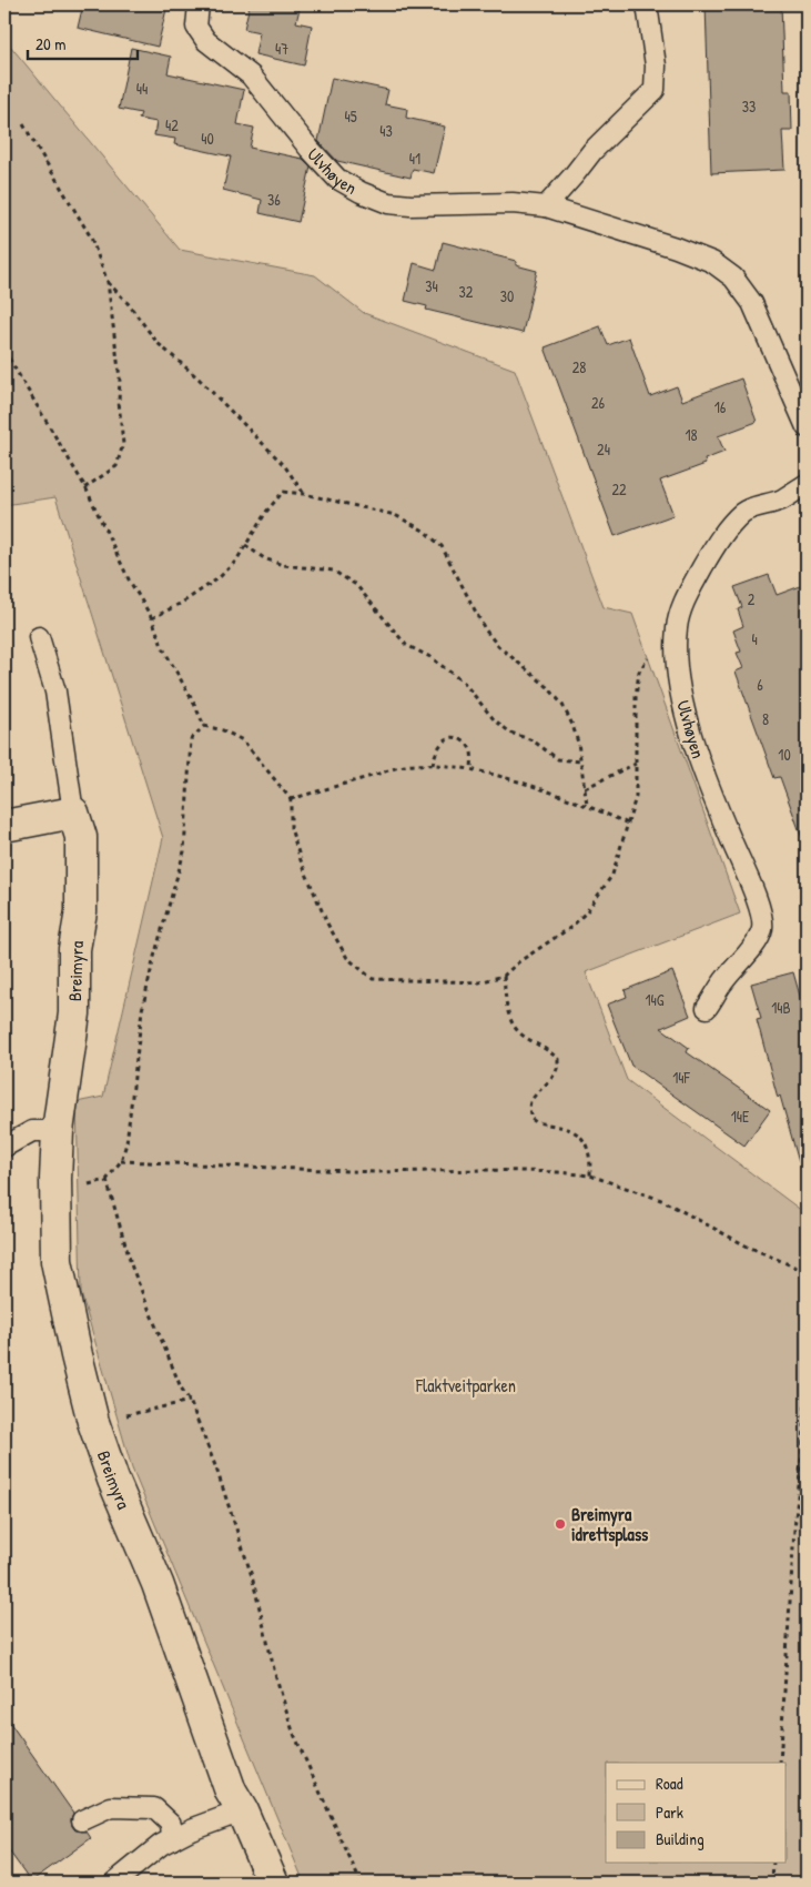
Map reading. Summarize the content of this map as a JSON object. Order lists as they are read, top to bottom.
{
  "streets": {
    "street": ["Breimyra"],
    "lane": ["Ulvhøyen"]
  },
  "parks": ["Flaktveitparken"],
  "places": ["Breimyra idrettsplass"],
  "house_numbers": [
    "47",
    "44",
    "33",
    "45",
    "42",
    "43",
    "40",
    "41",
    "36",
    "34",
    "32",
    "30",
    "28",
    "26",
    "16",
    "18",
    "24",
    "22",
    "2",
    "4",
    "6",
    "8",
    "10",
    "14G",
    "14B",
    "14F",
    "14E"
  ],
  "legend": ["Road", "Park", "Building"],
  "scale_bar": "20 m"
}
